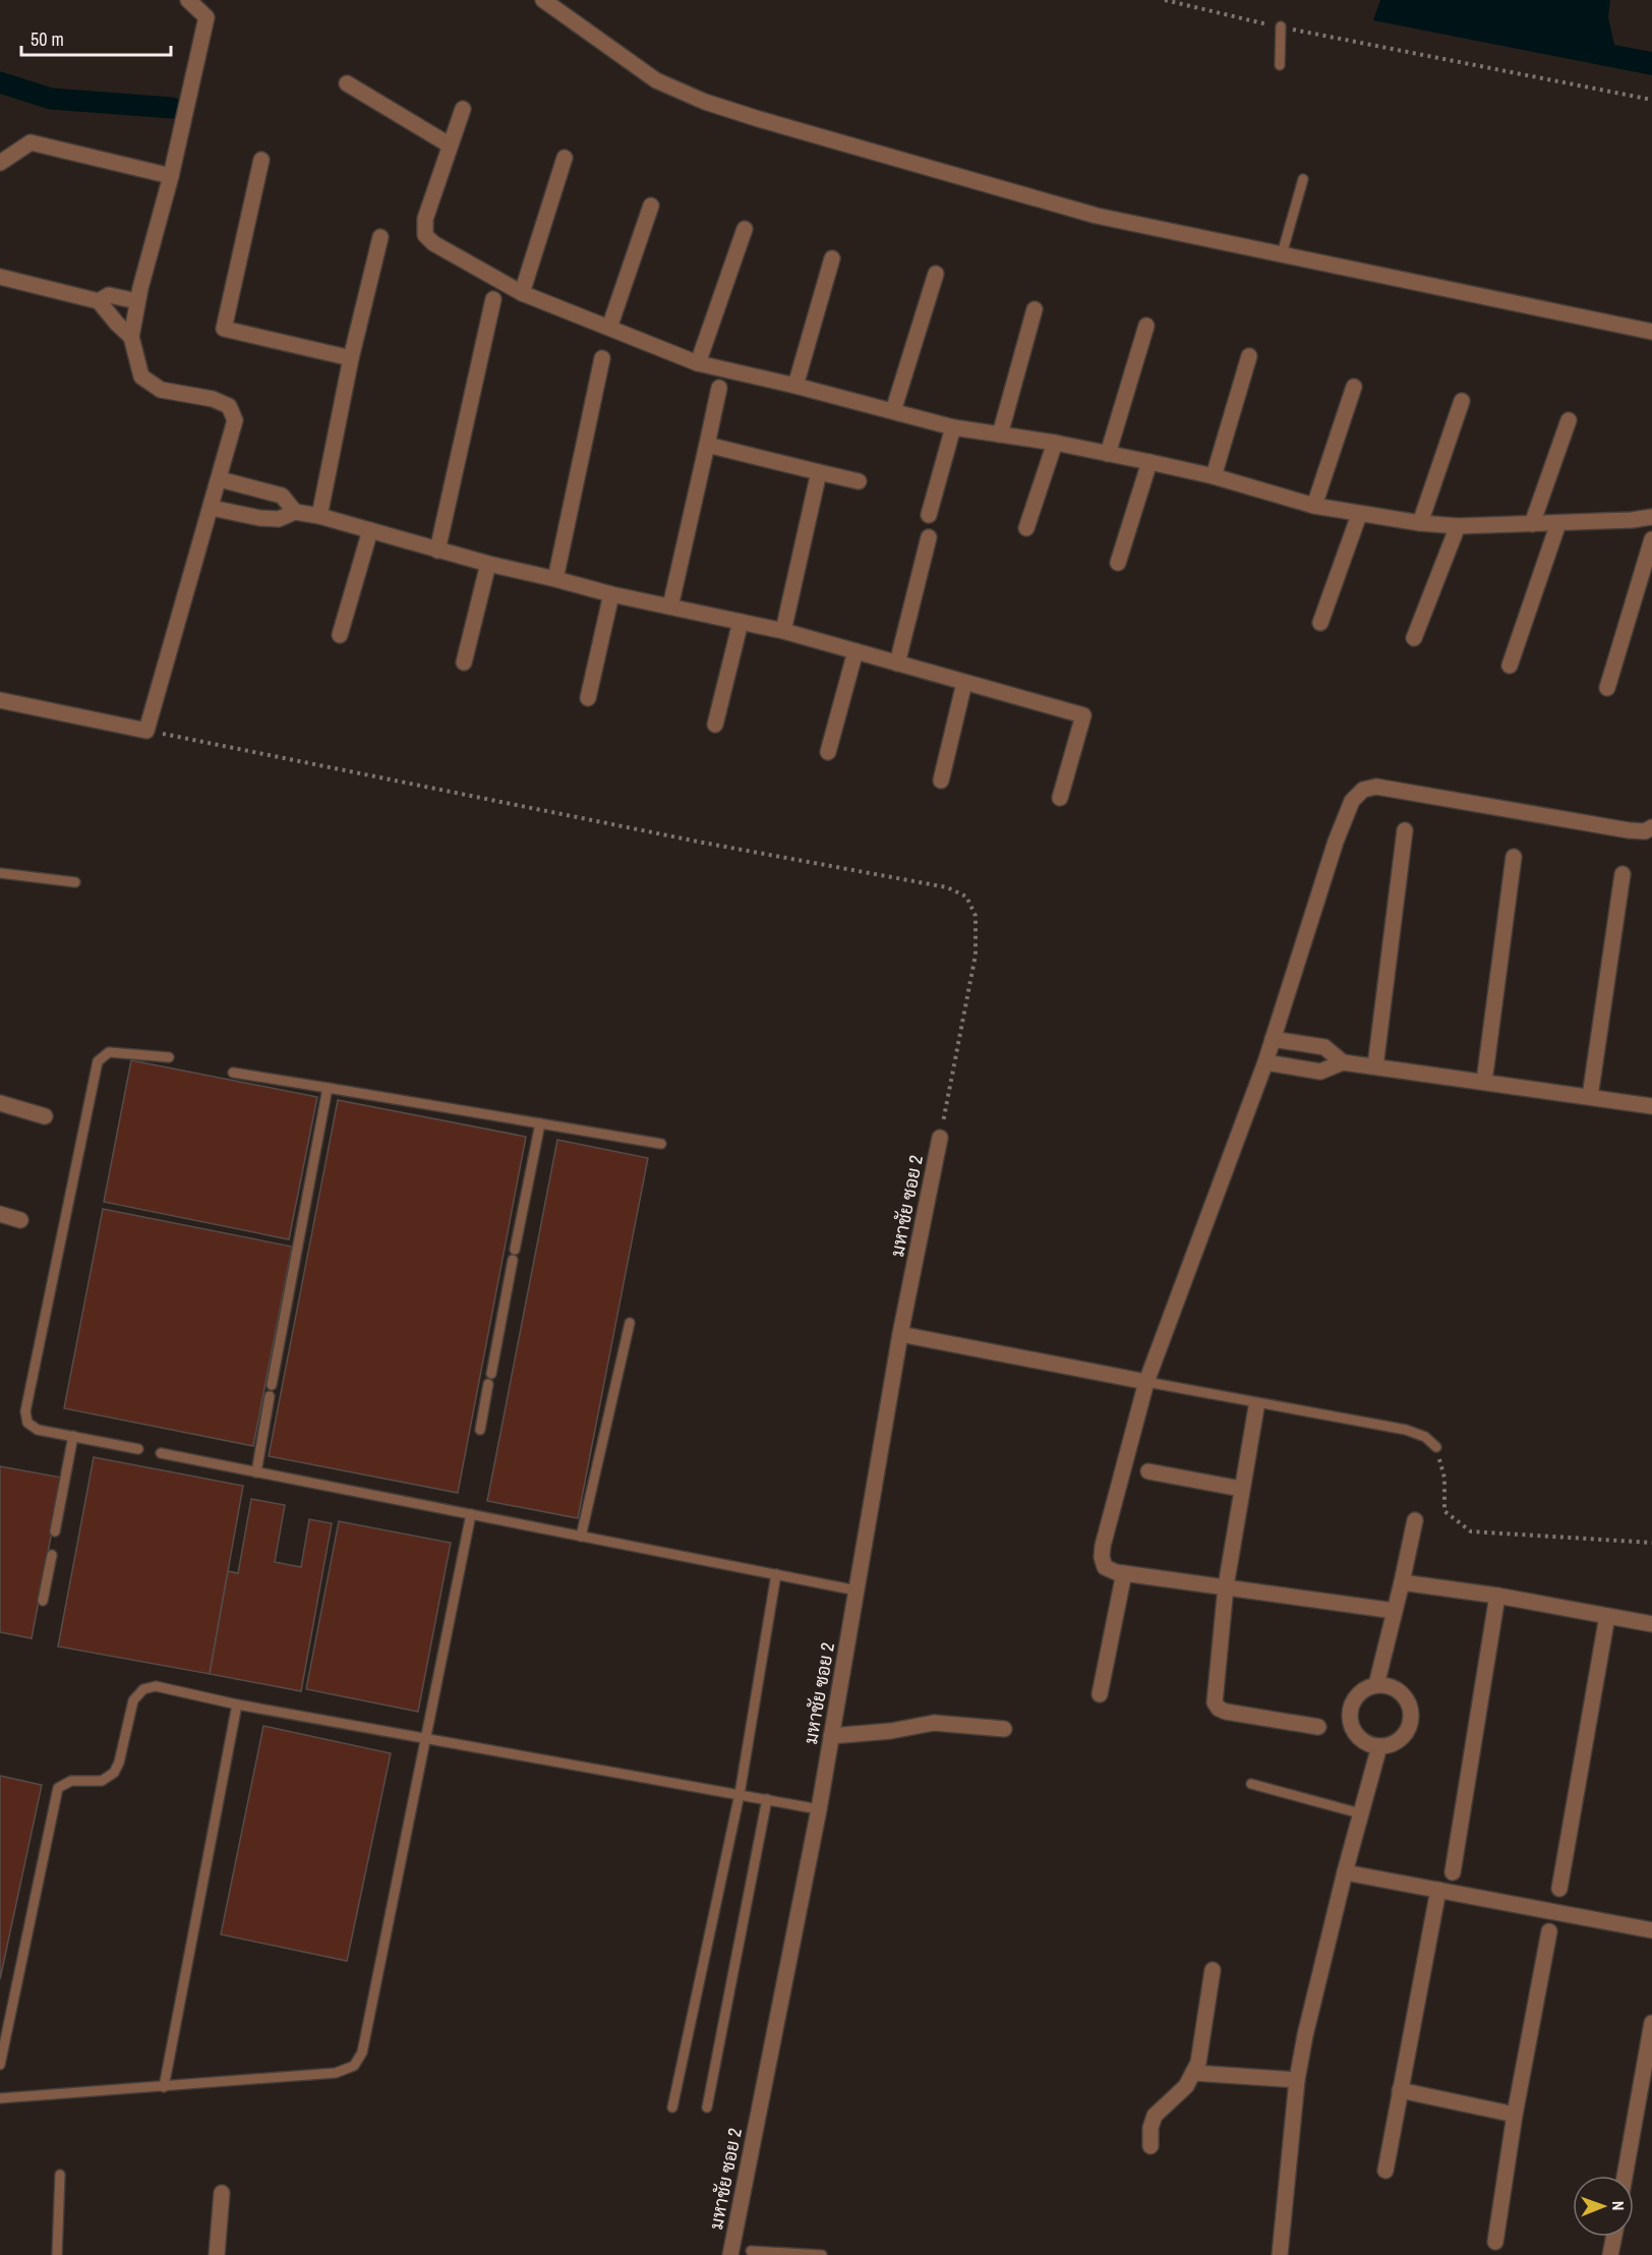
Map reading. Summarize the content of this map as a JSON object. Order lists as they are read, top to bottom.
{
  "streets": {
    "street": ["มหาชัย ซอย 2"]
  },
  "scale_bar": "50 m",
  "north": "right"
}
